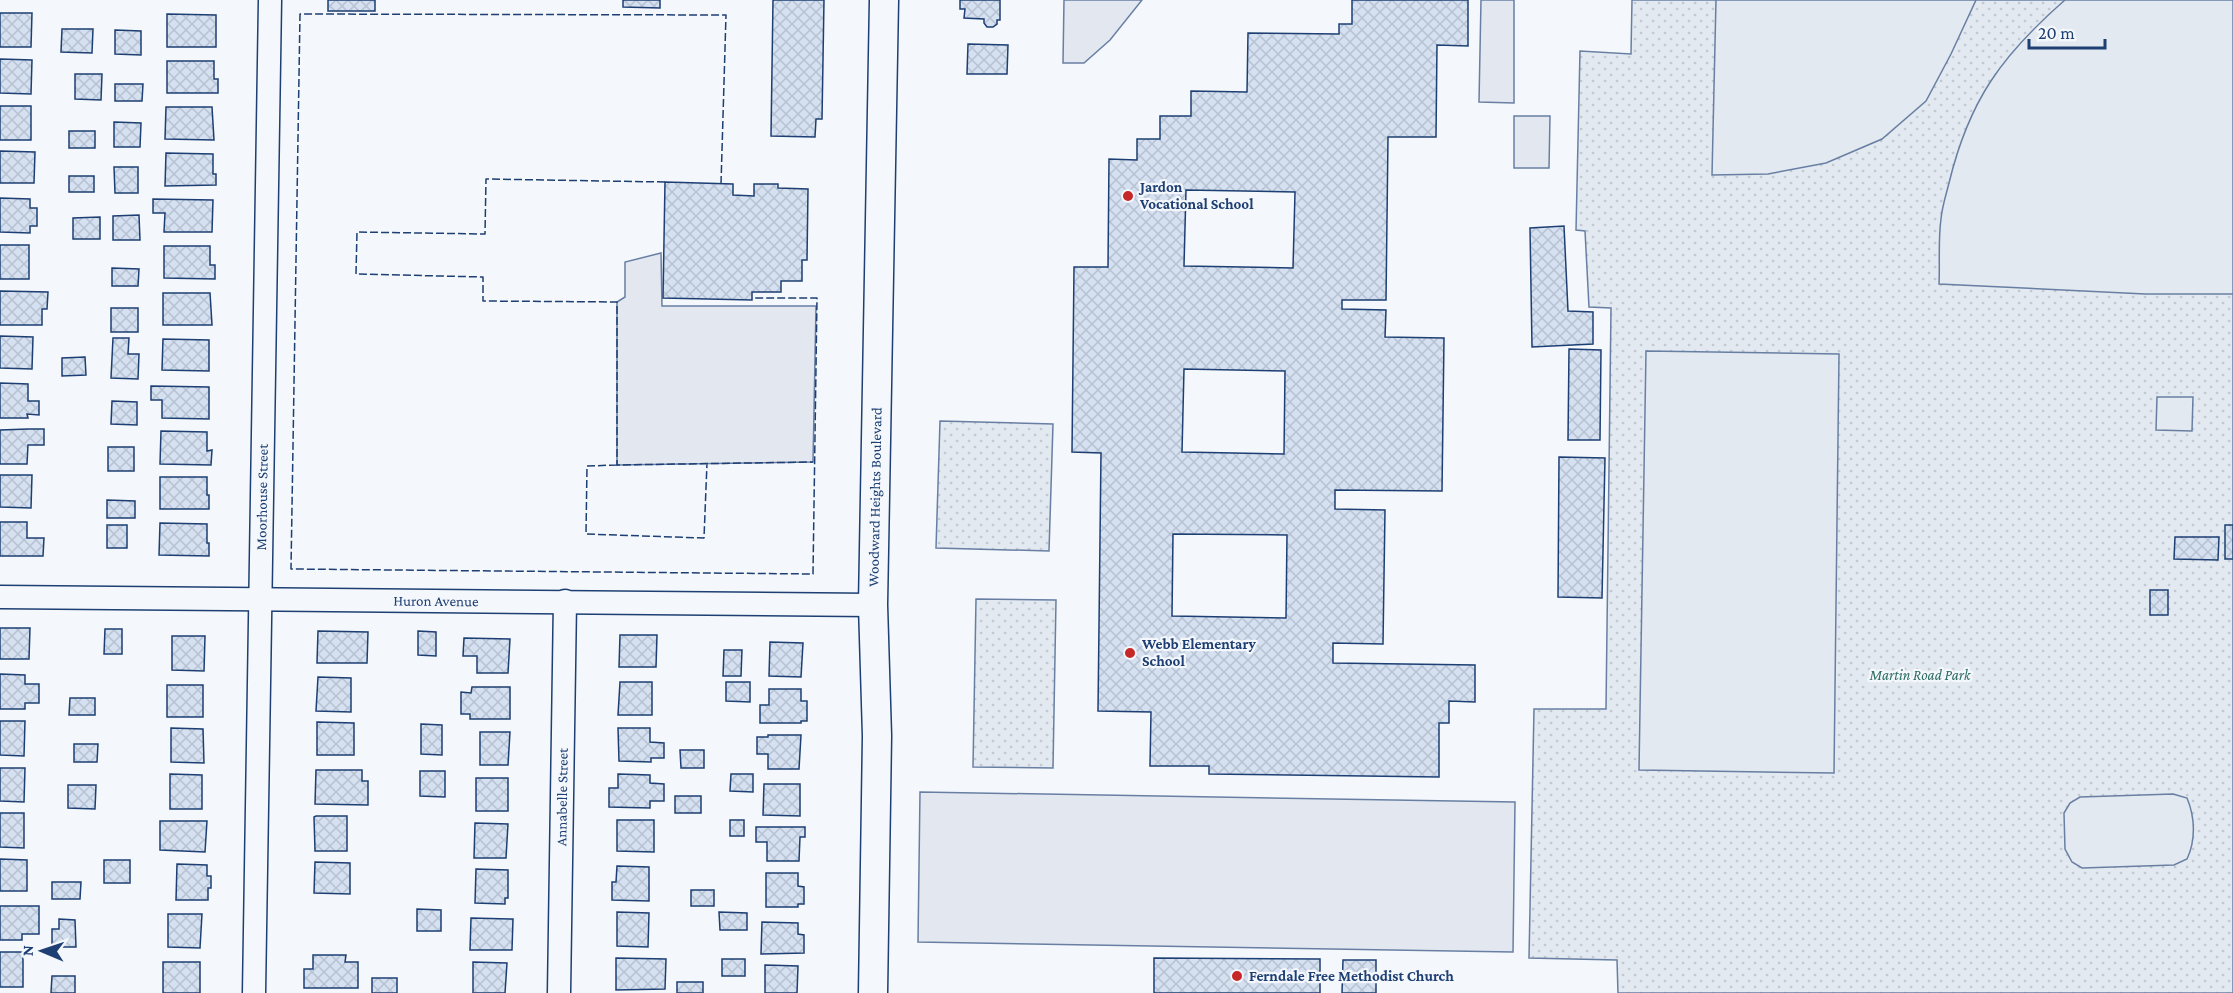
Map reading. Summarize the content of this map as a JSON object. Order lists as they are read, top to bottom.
{
  "streets": {
    "street": [
      "Moorhouse Street",
      "Woodward Heights Boulevard",
      "Huron Avenue",
      "Annabelle Street"
    ]
  },
  "crossings": [
    ["Moorhouse Street", "Huron Avenue"],
    ["Woodward Heights Boulevard", "Huron Avenue"],
    ["Huron Avenue", "Annabelle Street"]
  ],
  "parks": ["Martin Road Park"],
  "places": ["Jardon Vocational School", "Webb Elementary School", "Ferndale Free Methodist Church"],
  "scale_bar": "20 m",
  "north": "left"
}
